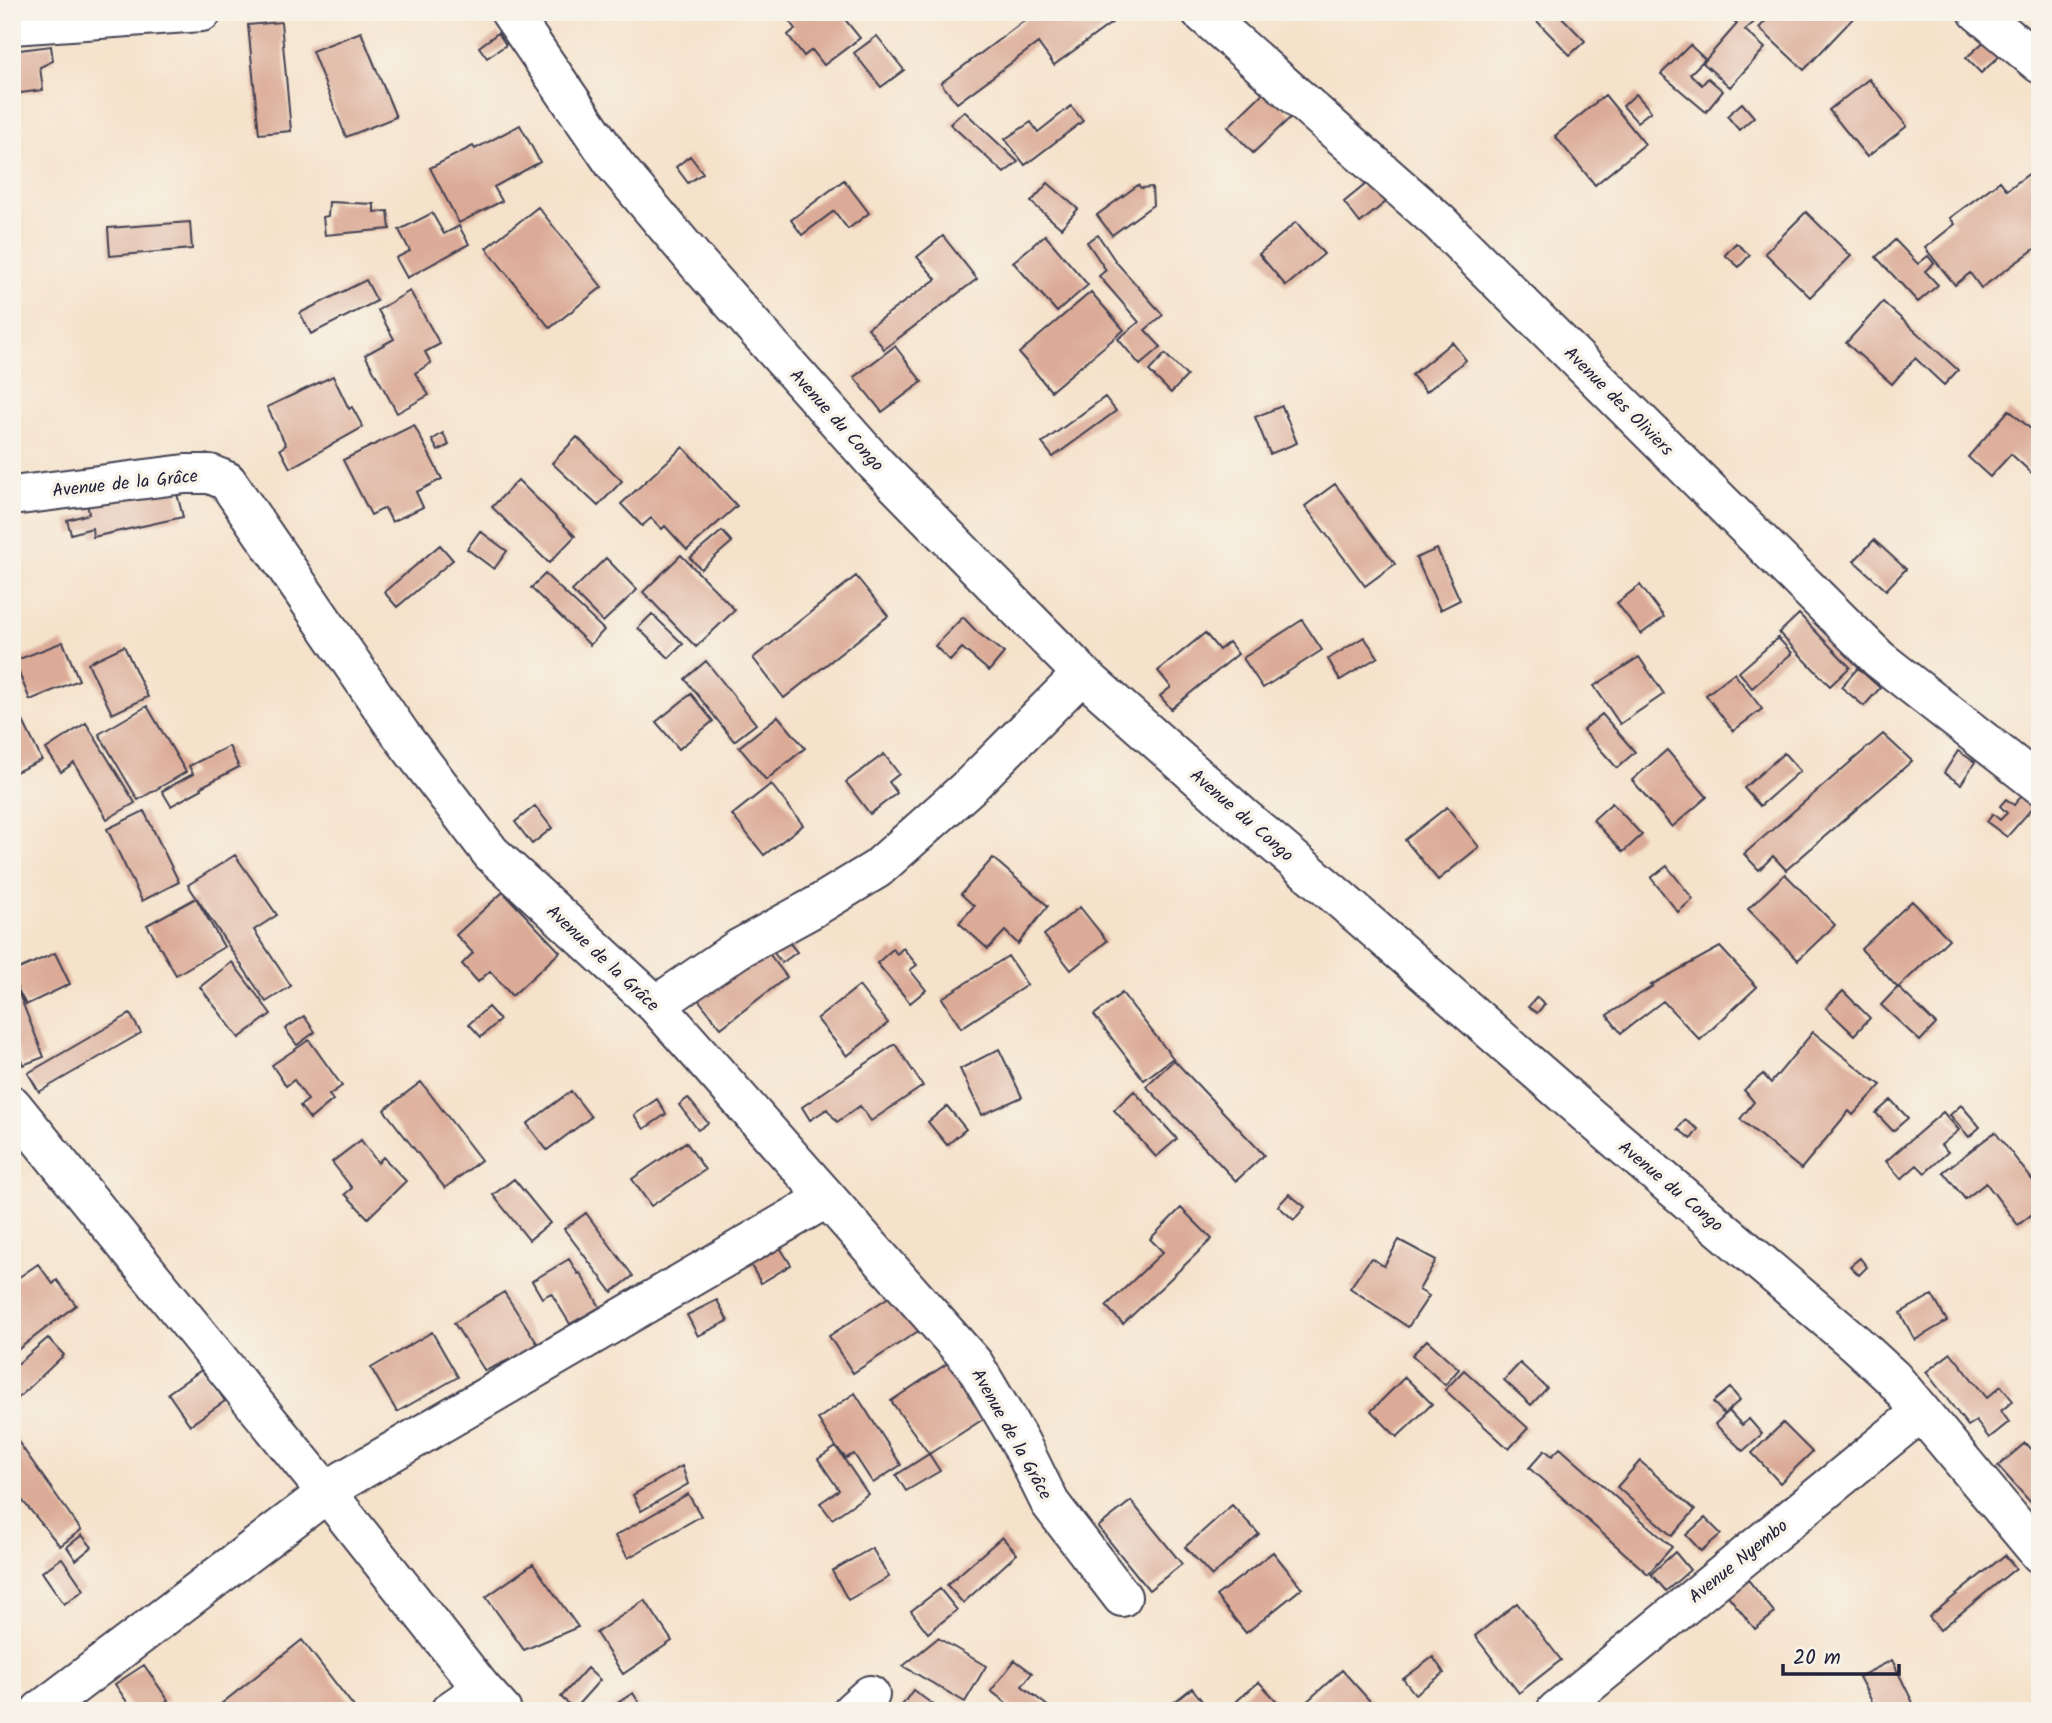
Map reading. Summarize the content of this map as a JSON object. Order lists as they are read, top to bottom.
{
  "streets": {
    "street": [
      "Avenue des Oliviers",
      "Avenue du Congo",
      "Avenue de la Grâce",
      "Avenue Nyembo"
    ]
  },
  "crossings": [
    ["Avenue du Congo", "Avenue Nyembo"]
  ],
  "scale_bar": "20 m"
}
